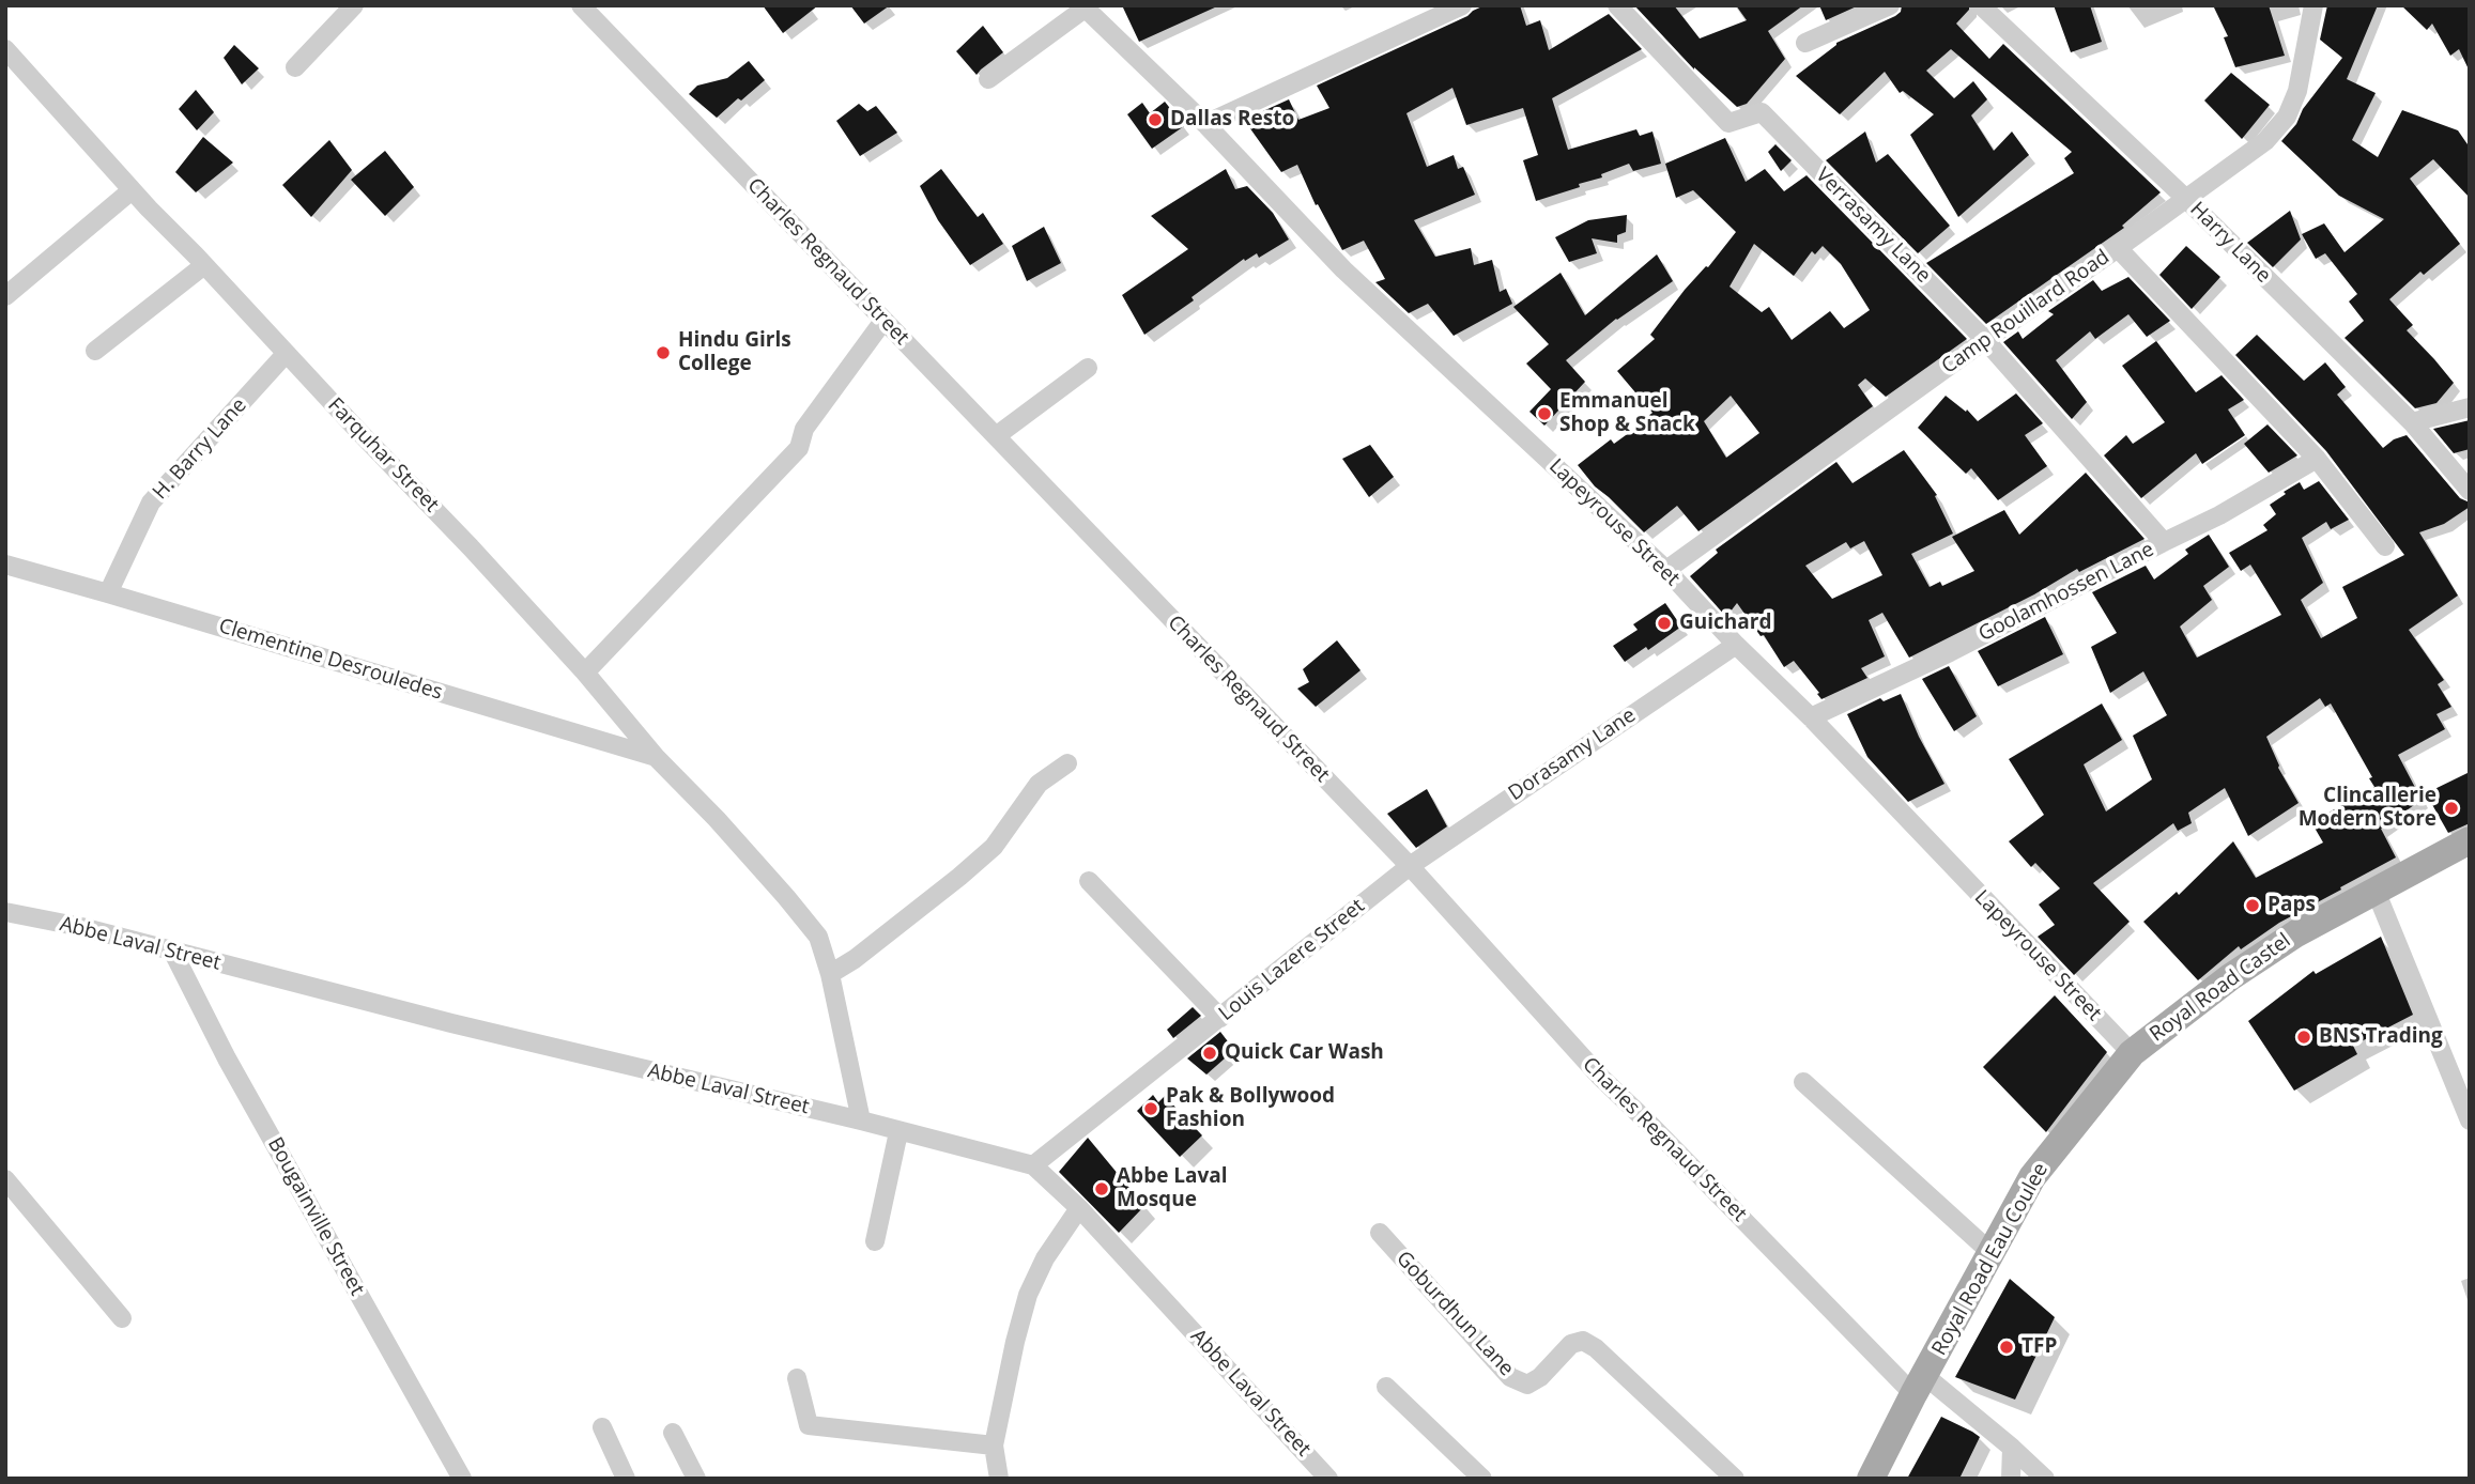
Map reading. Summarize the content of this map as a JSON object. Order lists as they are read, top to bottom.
{
  "streets": {
    "main road": ["Royal Road Castel", "Royal Road Eau Coulee"],
    "street": [
      "Verrasamy Lane",
      "Harry Lane",
      "Charles Regnaud Street",
      "Camp Rouillard Road",
      "H. Barry Lane",
      "Farquhar Street",
      "Lapeyrouse Street",
      "Goolamhossen Lane",
      "Clementine Desrouledes",
      "Dorasamy Lane",
      "Abbe Laval Street",
      "Louis Lazere Street",
      "Bougainville Street",
      "Goburdhun Lane"
    ]
  },
  "crossings": [
    ["Verrasamy Lane", "Camp Rouillard Road"],
    ["Verrasamy Lane", "Goolamhossen Lane"],
    ["Harry Lane", "Camp Rouillard Road"],
    ["Charles Regnaud Street", "Dorasamy Lane"],
    ["Charles Regnaud Street", "Louis Lazere Street"],
    ["Charles Regnaud Street", "Royal Road Eau Coulee"],
    ["Camp Rouillard Road", "Lapeyrouse Street"],
    ["H. Barry Lane", "Farquhar Street"],
    ["H. Barry Lane", "Clementine Desrouledes"],
    ["Farquhar Street", "Clementine Desrouledes"],
    ["Farquhar Street", "Abbe Laval Street"],
    ["Lapeyrouse Street", "Goolamhossen Lane"],
    ["Lapeyrouse Street", "Dorasamy Lane"],
    ["Lapeyrouse Street", "Royal Road Castel"],
    ["Lapeyrouse Street", "Royal Road Eau Coulee"],
    ["Dorasamy Lane", "Louis Lazere Street"],
    ["Abbe Laval Street", "Louis Lazere Street"],
    ["Abbe Laval Street", "Bougainville Street"],
    ["Royal Road Castel", "Royal Road Eau Coulee"]
  ],
  "places": [
    "Dallas Resto",
    "Hindu Girls College",
    "Emmanuel Shop & Snack",
    "Guichard",
    "Clincallerie Modern Store",
    "Paps",
    "BNS Trading",
    "Quick Car Wash",
    "Pak & Bollywood Fashion",
    "Abbe Laval Mosque",
    "TFP"
  ]
}
